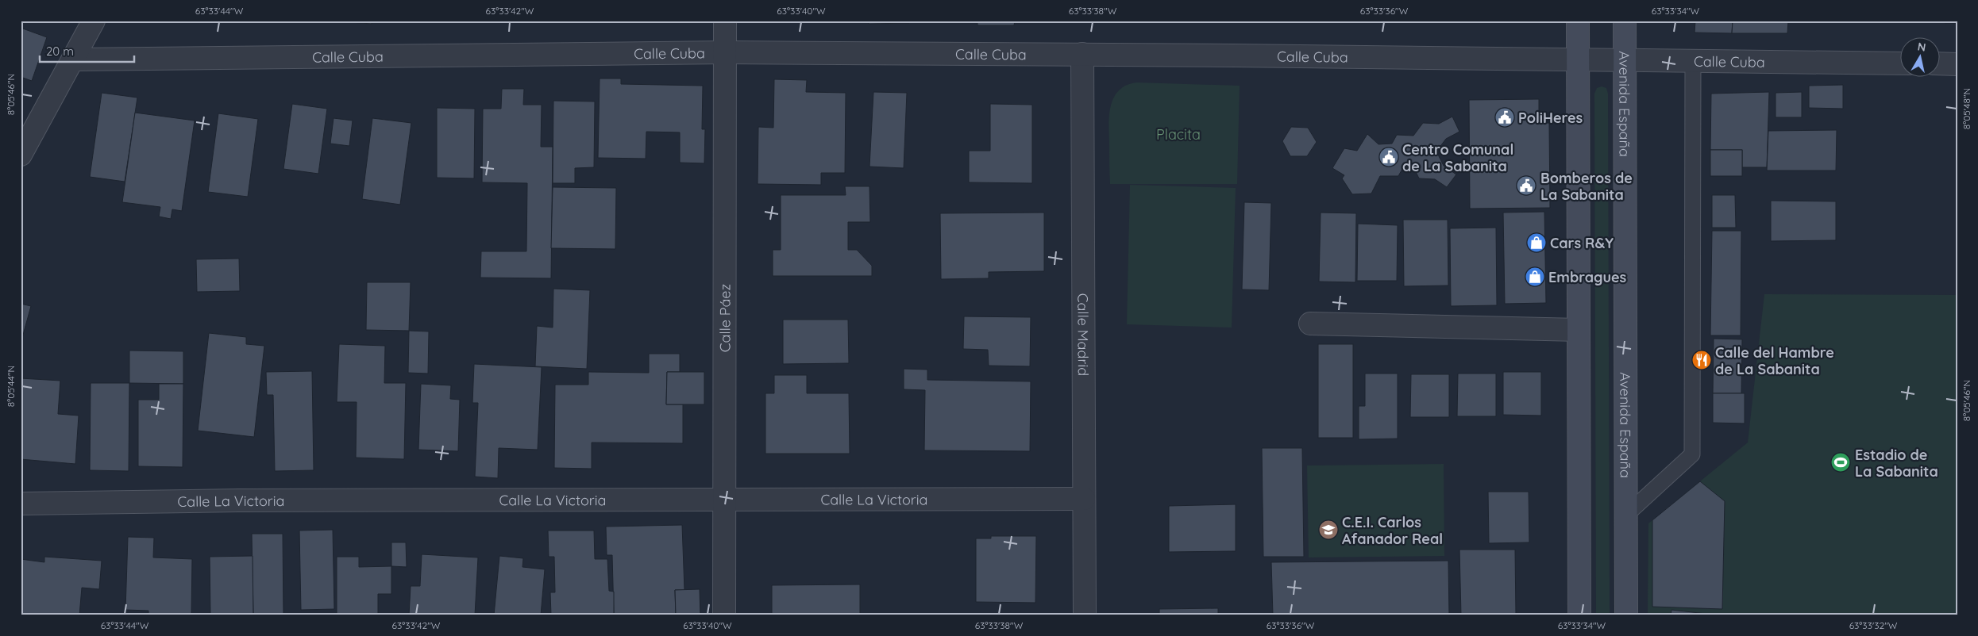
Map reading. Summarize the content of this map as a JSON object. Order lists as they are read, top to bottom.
{
  "streets": {
    "main road": ["Avenida España"],
    "street": [
      "Calle Cuba",
      "Calle Páez",
      "Calle Madrid",
      "Calle La Victoria"
    ]
  },
  "crossings": [
    ["Calle Cuba", "Avenida España"],
    ["Calle Cuba", "Calle Páez"],
    ["Calle Cuba", "Calle Madrid"],
    ["Calle Páez", "Calle La Victoria"],
    ["Calle Madrid", "Calle La Victoria"]
  ],
  "parks": ["Placita"],
  "places": {
    "public building": ["PoliHeres", "Centro Comunal de La Sabanita", "Bomberos de La Sabanita"],
    "shop": ["Cars R&Y", "Embragues"],
    "restaurant": ["Calle del Hambre de La Sabanita"],
    "sports": ["Estadio de La Sabanita"],
    "school or university": ["C.E.I. Carlos Afanador Real"]
  },
  "scale_bar": "20 m",
  "north": "top",
  "coordinates": [
    "63°33'44\"W",
    "63°33'42\"W",
    "63°33'40\"W",
    "63°33'38\"W",
    "63°33'36\"W",
    "63°33'34\"W",
    "8°05'46\"N",
    "8°05'48\"N",
    "8°05'44\"N",
    "63°33'32\"W"
  ]
}
